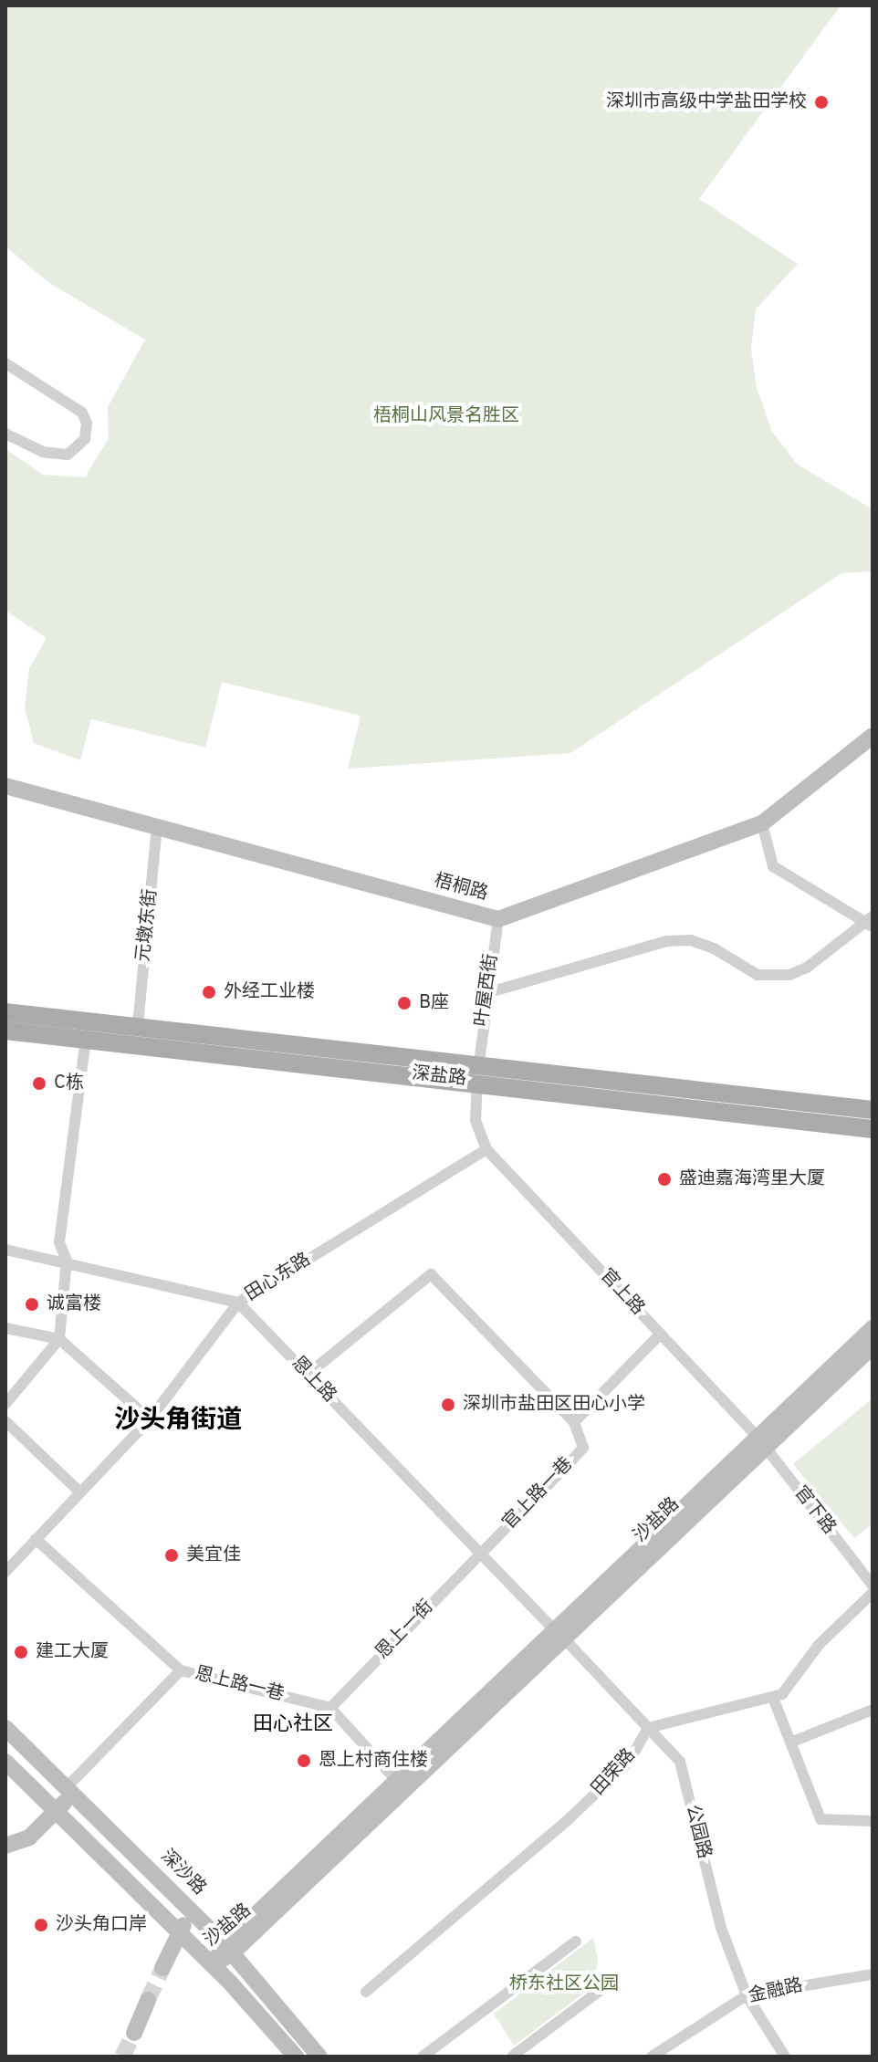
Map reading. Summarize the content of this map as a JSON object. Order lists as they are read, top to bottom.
{
  "streets": {
    "main road": [
      "梧桐路",
      "深盐路",
      "沙盐路",
      "深沙路"
    ],
    "street": [
      "元墩东街",
      "叶屋西街",
      "田心东路",
      "官上路",
      "恩上路",
      "官上路一巷",
      "官下路",
      "恩上一街",
      "恩上路一巷",
      "田荣路",
      "公园路",
      "金融路"
    ]
  },
  "crossings": [
    ["梧桐路", "元墩东街"],
    ["梧桐路", "叶屋西街"],
    ["元墩东街", "深盐路"],
    ["叶屋西街", "深盐路"],
    ["田心东路", "官上路"],
    ["田心东路", "恩上路"],
    ["田心东路", "恩上路一巷"],
    ["官上路", "官下路"],
    ["官上路", "沙盐路"],
    ["恩上路", "官上路一巷"],
    ["恩上路", "沙盐路"],
    ["恩上路", "恩上一街"],
    ["恩上路", "公园路"],
    ["官上路一巷", "恩上一街"],
    ["官下路", "沙盐路"],
    ["沙盐路", "公园路"],
    ["沙盐路", "深沙路"],
    ["恩上一街", "恩上路一巷"],
    ["恩上路一巷", "深沙路"],
    ["田荣路", "公园路"],
    ["公园路", "金融路"]
  ],
  "districts": ["沙头角街道", "田心社区"],
  "parks": ["梧桐山风景名胜区", "桥东社区公园"],
  "places": [
    "深圳市高级中学盐田学校",
    "外经工业楼",
    "B座",
    "C栋",
    "盛迪嘉海湾里大厦",
    "诚富楼",
    "深圳市盐田区田心小学",
    "美宜佳",
    "建工大厦",
    "恩上村商住楼",
    "沙头角口岸"
  ]
}
